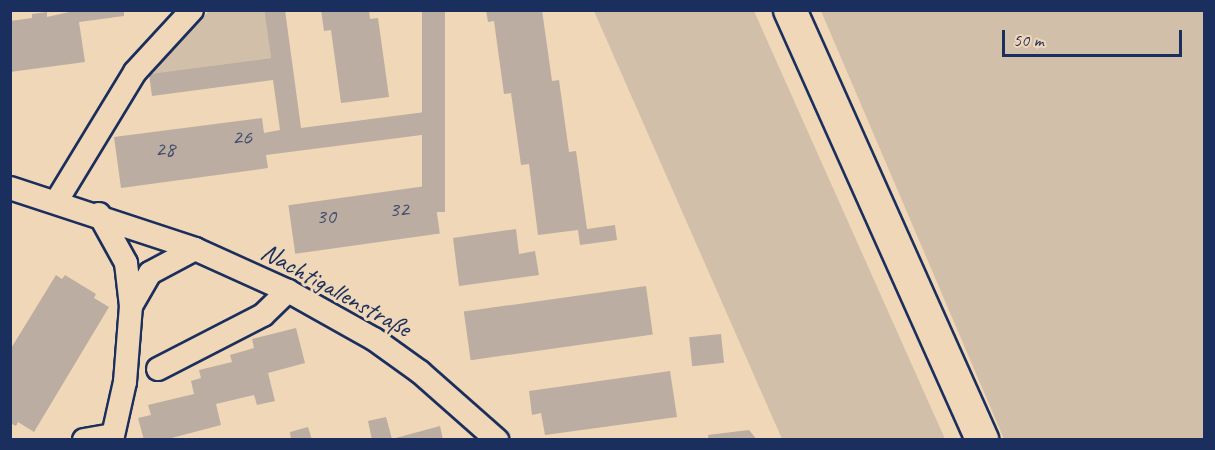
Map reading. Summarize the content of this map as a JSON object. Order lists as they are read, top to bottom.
{
  "streets": {
    "street": ["Nachtigallenstraße"]
  },
  "house_numbers": [
    "26",
    "28",
    "32",
    "30"
  ],
  "scale_bar": "50 m"
}
